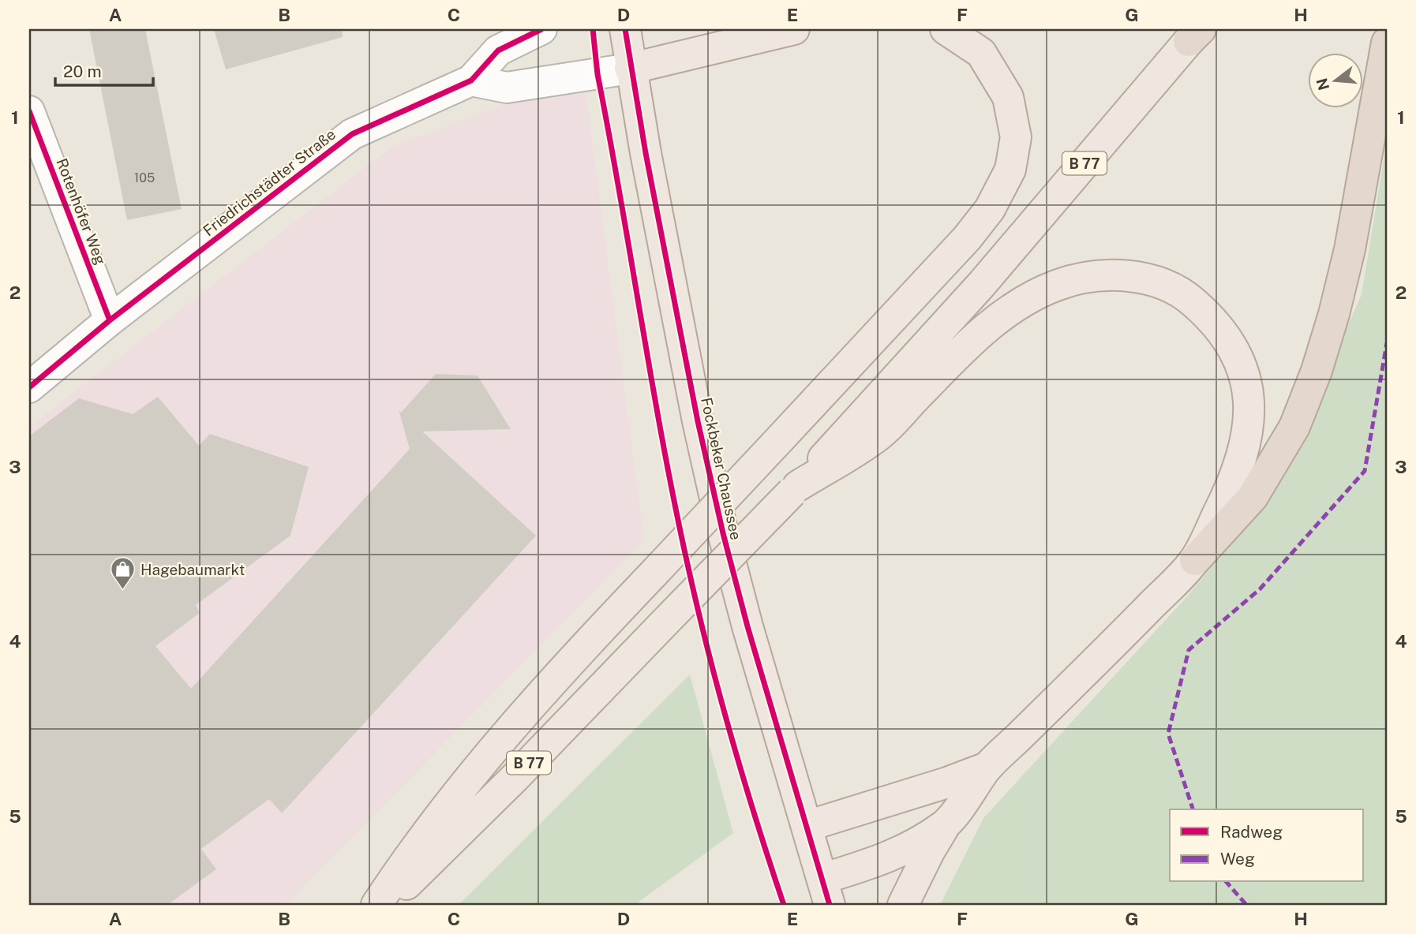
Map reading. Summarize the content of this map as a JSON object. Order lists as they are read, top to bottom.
{
  "streets": {
    "main road": ["B 77", "Fockbeker Chaussee"],
    "street": ["Friedrichstädter Straße", "Rotenhöfer Weg"]
  },
  "crossings": [
    ["Friedrichstädter Straße", "Rotenhöfer Weg"]
  ],
  "places": {
    "shop": ["Hagebaumarkt"]
  },
  "house_numbers": ["105"],
  "legend": ["Radweg", "Weg"],
  "scale_bar": "20 m",
  "north": "left",
  "grid": {
    "columns": [
      "A",
      "B",
      "C",
      "D",
      "E",
      "F",
      "G",
      "H"
    ],
    "rows": [
      "1",
      "2",
      "3",
      "4",
      "5"
    ]
  }
}
